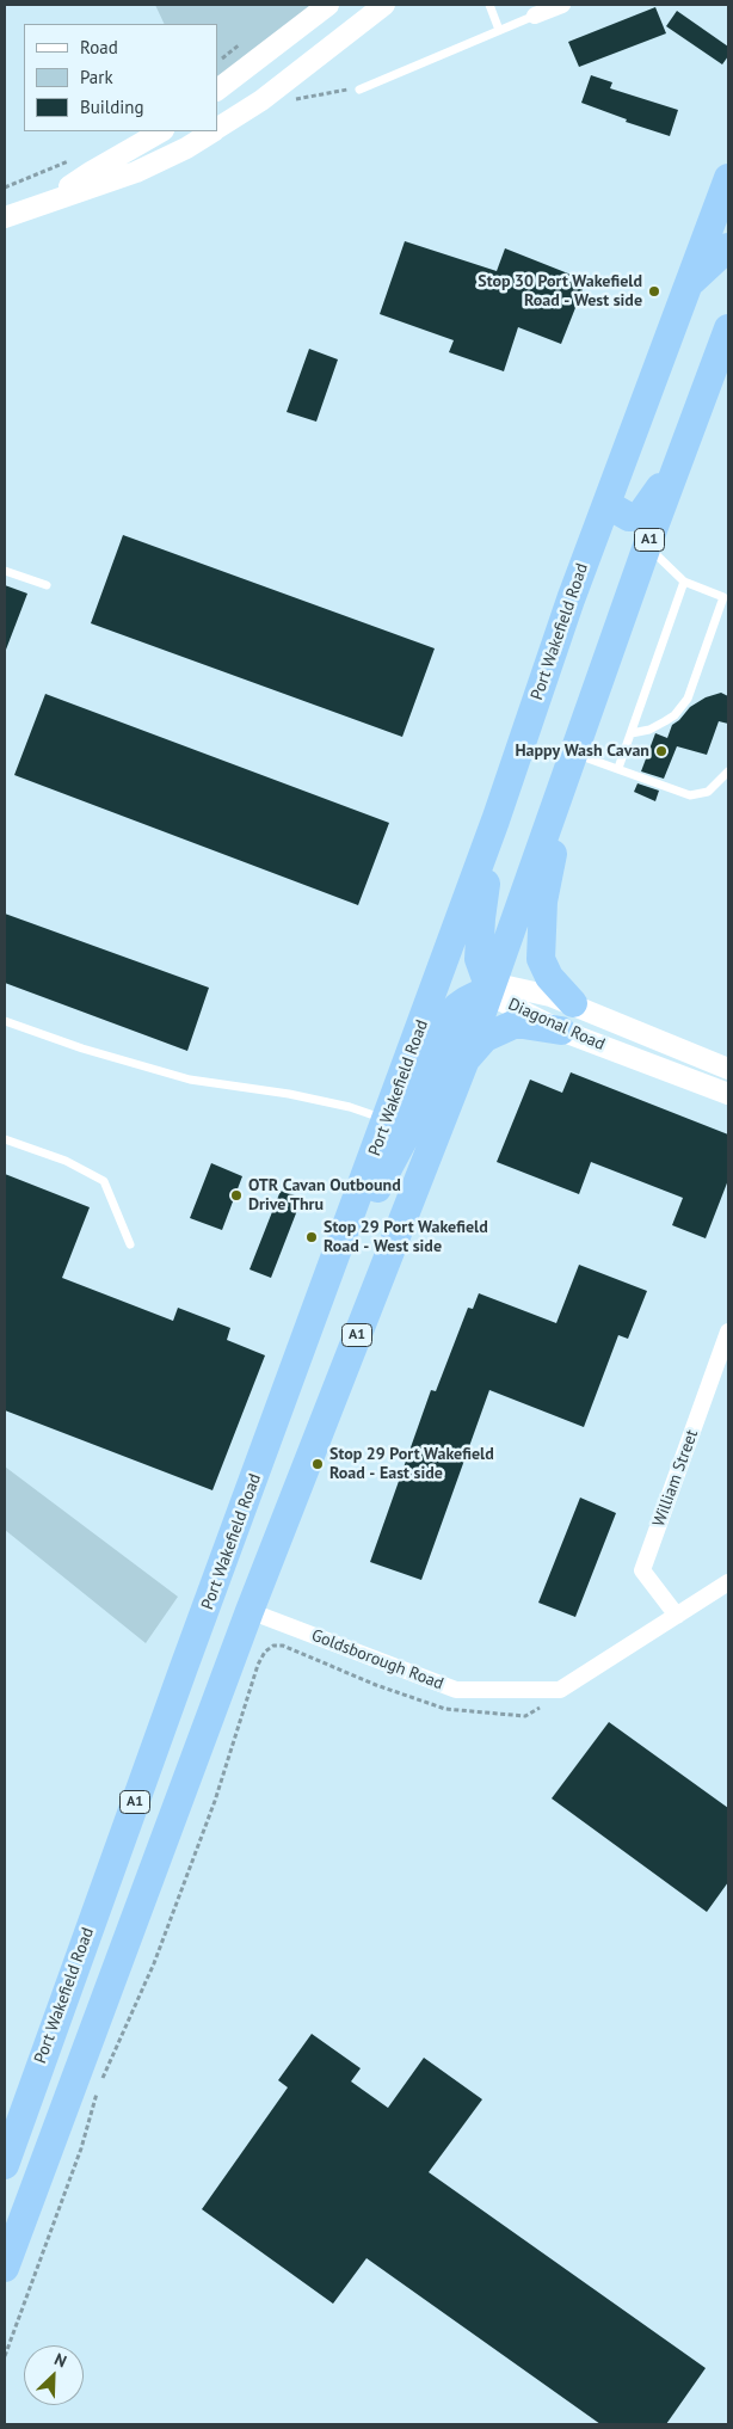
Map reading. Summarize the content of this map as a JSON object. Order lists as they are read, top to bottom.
{
  "streets": {
    "highway": ["A1", "Port Wakefield Road"],
    "street": ["Diagonal Road", "William Street", "Goldsborough Road"]
  },
  "crossings": [
    ["A1", "Diagonal Road"],
    ["A1", "Goldsborough Road"]
  ],
  "places": [
    "Stop 30 Port Wakefield Road - West side",
    "Happy Wash Cavan",
    "OTR Cavan Outbound Drive Thru",
    "Stop 29 Port Wakefield Road - West side",
    "Stop 29 Port Wakefield Road - East side"
  ],
  "legend": ["Road", "Park", "Building"],
  "north": "top right"
}
